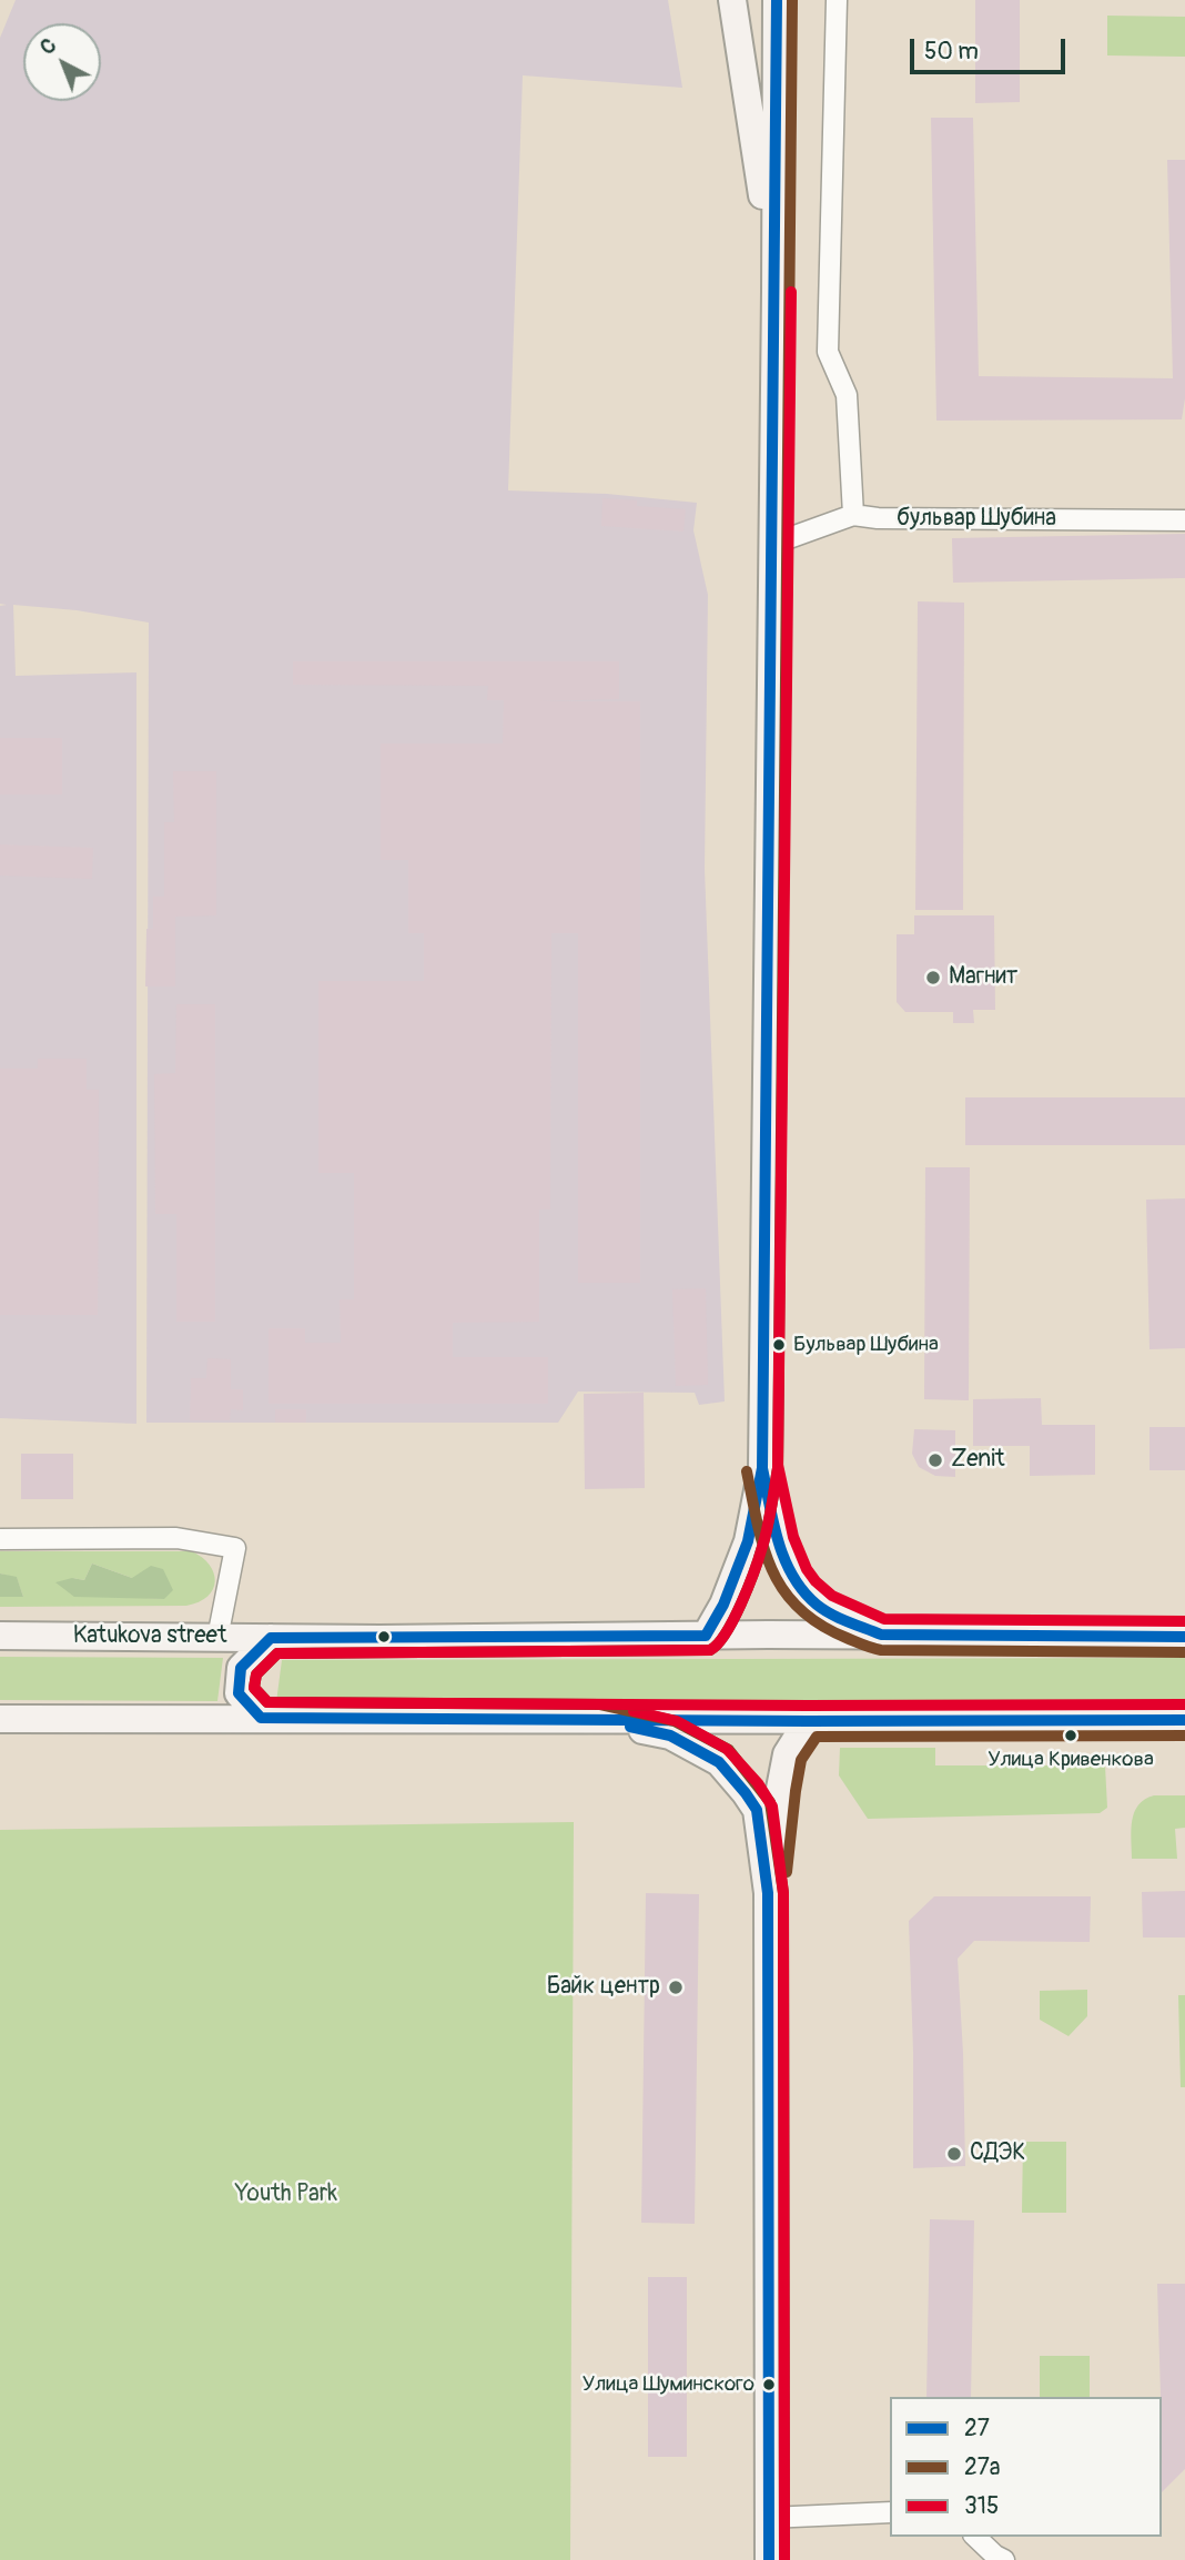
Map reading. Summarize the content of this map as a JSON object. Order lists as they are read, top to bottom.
{
  "streets": {
    "main road": ["Katukova street"],
    "street": ["бульвар Шубина"]
  },
  "parks": ["Youth Park"],
  "places": [
    "Магнит",
    "Бульвар Шубина",
    "Zenit",
    "Улица Кривенкова",
    "Байк центр",
    "СДЭК",
    "Улица Шуминского"
  ],
  "lines": ["transit line 27", "transit line 27а", "transit line 315"],
  "legend": ["27", "27а", "315"],
  "scale_bar": "50 m",
  "north": "top left"
}
